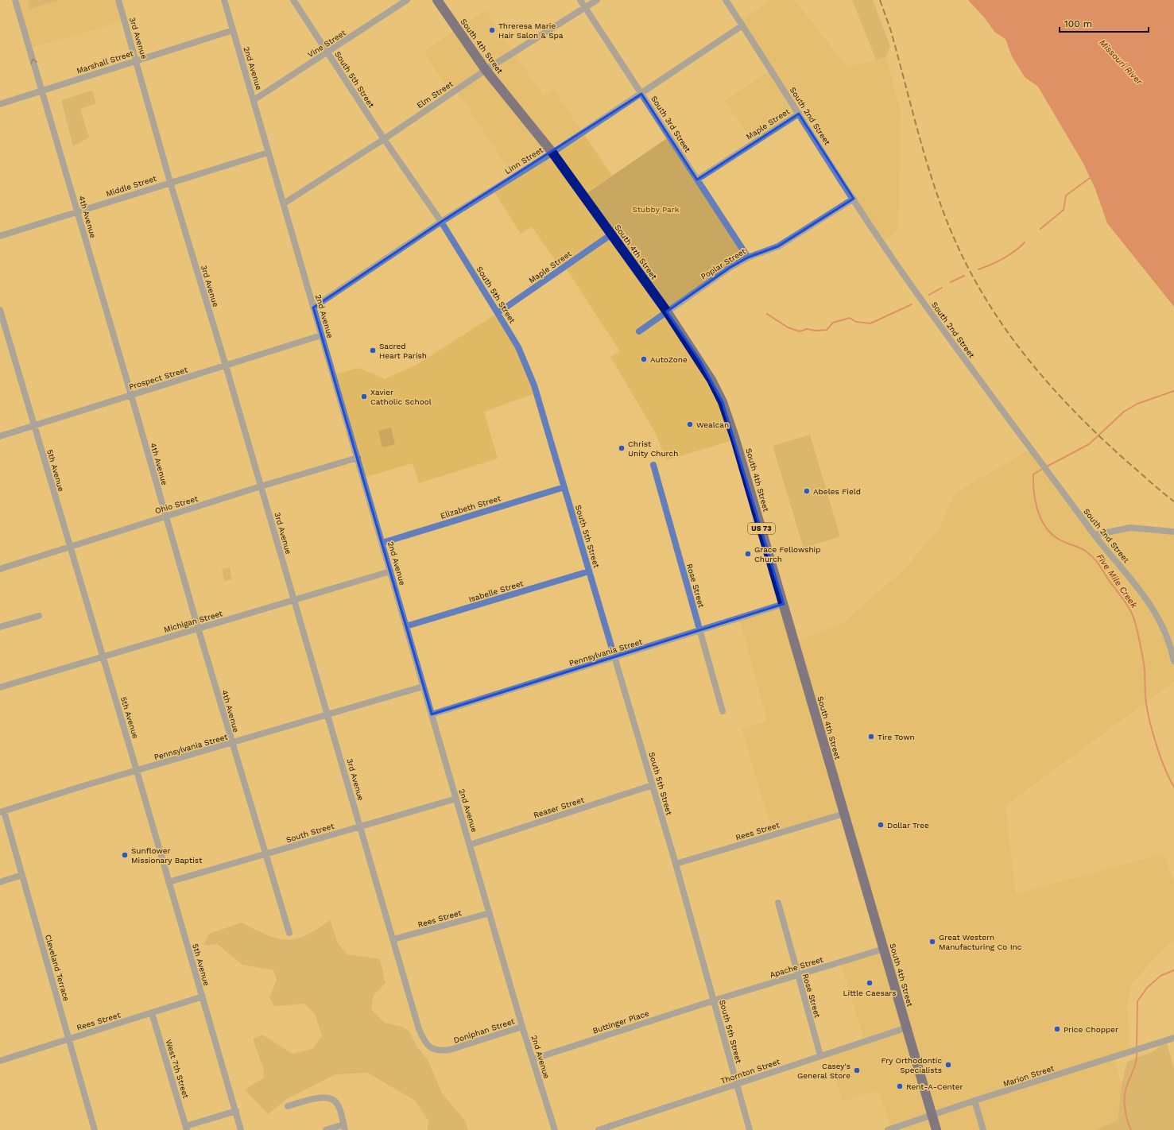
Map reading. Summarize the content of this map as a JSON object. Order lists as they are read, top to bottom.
{
  "streets": {
    "highway": ["South 4th Street", "US 73"],
    "street": [
      "3rd Avenue",
      "Vine Street",
      "Marshall Street",
      "2nd Avenue",
      "South 5th Street",
      "Elm Street",
      "South 2nd Street",
      "South 3rd Street",
      "Maple Street",
      "Linn Street",
      "Middle Street",
      "4th Avenue",
      "Poplar Street",
      "Prospect Street",
      "5th Avenue",
      "Ohio Street",
      "Elizabeth Street",
      "Rose Street",
      "Isabelle Street",
      "Michigan Street",
      "Pennsylvania Street",
      "Reaser Street",
      "Rees Street",
      "South Street",
      "Apache Street",
      "Cleveland Terrace",
      "Buttinger Place",
      "Doniphan Street",
      "West 7th Street",
      "Thornton Street",
      "Marion Street"
    ]
  },
  "crossings": [
    ["3rd Avenue", "Marshall Street"],
    ["3rd Avenue", "Middle Street"],
    ["3rd Avenue", "Prospect Street"],
    ["3rd Avenue", "Ohio Street"],
    ["3rd Avenue", "Michigan Street"],
    ["3rd Avenue", "Pennsylvania Street"],
    ["3rd Avenue", "Rees Street"],
    ["3rd Avenue", "South Street"],
    ["3rd Avenue", "Doniphan Street"],
    ["Vine Street", "2nd Avenue"],
    ["Vine Street", "South 5th Street"],
    ["South 4th Street", "Elm Street"],
    ["South 4th Street", "Maple Street"],
    ["South 4th Street", "Linn Street"],
    ["South 4th Street", "Poplar Street"],
    ["South 4th Street", "Pennsylvania Street"],
    ["South 4th Street", "Rees Street"],
    ["South 4th Street", "Apache Street"],
    ["South 4th Street", "Thornton Street"],
    ["South 4th Street", "Marion Street"],
    ["Marshall Street", "2nd Avenue"],
    ["Marshall Street", "4th Avenue"],
    ["2nd Avenue", "Elm Street"],
    ["2nd Avenue", "Linn Street"],
    ["2nd Avenue", "Middle Street"],
    ["2nd Avenue", "Prospect Street"],
    ["2nd Avenue", "Ohio Street"],
    ["2nd Avenue", "Elizabeth Street"],
    ["2nd Avenue", "Isabelle Street"],
    ["2nd Avenue", "Michigan Street"],
    ["2nd Avenue", "Pennsylvania Street"],
    ["2nd Avenue", "Reaser Street"],
    ["2nd Avenue", "Rees Street"],
    ["2nd Avenue", "South Street"],
    ["2nd Avenue", "Buttinger Place"],
    ["2nd Avenue", "Doniphan Street"],
    ["South 5th Street", "Elm Street"],
    ["South 5th Street", "Maple Street"],
    ["South 5th Street", "Linn Street"],
    ["South 5th Street", "Elizabeth Street"],
    ["South 5th Street", "Isabelle Street"],
    ["South 5th Street", "Pennsylvania Street"],
    ["South 5th Street", "Reaser Street"],
    ["South 5th Street", "Rees Street"],
    ["South 5th Street", "Apache Street"],
    ["South 5th Street", "Buttinger Place"],
    ["South 5th Street", "Thornton Street"],
    ["Elm Street", "South 3rd Street"],
    ["South 2nd Street", "Maple Street"],
    ["South 2nd Street", "Linn Street"],
    ["South 2nd Street", "Poplar Street"],
    ["South 3rd Street", "Maple Street"],
    ["South 3rd Street", "Linn Street"],
    ["South 3rd Street", "Poplar Street"],
    ["Middle Street", "4th Avenue"],
    ["4th Avenue", "Prospect Street"],
    ["4th Avenue", "Ohio Street"],
    ["4th Avenue", "Michigan Street"],
    ["4th Avenue", "Pennsylvania Street"],
    ["4th Avenue", "South Street"],
    ["Prospect Street", "5th Avenue"],
    ["5th Avenue", "Ohio Street"],
    ["5th Avenue", "Michigan Street"],
    ["5th Avenue", "Pennsylvania Street"],
    ["5th Avenue", "Rees Street"],
    ["5th Avenue", "South Street"],
    ["Rose Street", "Pennsylvania Street"],
    ["Rose Street", "Apache Street"],
    ["Rose Street", "Thornton Street"],
    ["Pennsylvania Street", "Cleveland Terrace"],
    ["Rees Street", "Cleveland Terrace"],
    ["Rees Street", "West 7th Street"],
    ["Apache Street", "Buttinger Place"]
  ],
  "water": ["Missouri River", "Five Mile Creek"],
  "parks": ["Stubby Park"],
  "places": [
    "Threresa Marie Hair Salon & Spa",
    "Sacred Heart Parish",
    "AutoZone",
    "Xavier Catholic School",
    "Wealcan",
    "Christ Unity Church",
    "Abeles Field",
    "Grace Fellowship Church",
    "Tire Town",
    "Dollar Tree",
    "Sunflower Missionary Baptist",
    "Great Western Manufacturing Co Inc",
    "Little Caesars",
    "Price Chopper",
    "Fry Orthodontic Specialists",
    "Casey's General Store",
    "Rent-A-Center"
  ],
  "scale_bar": "100 m"
}
